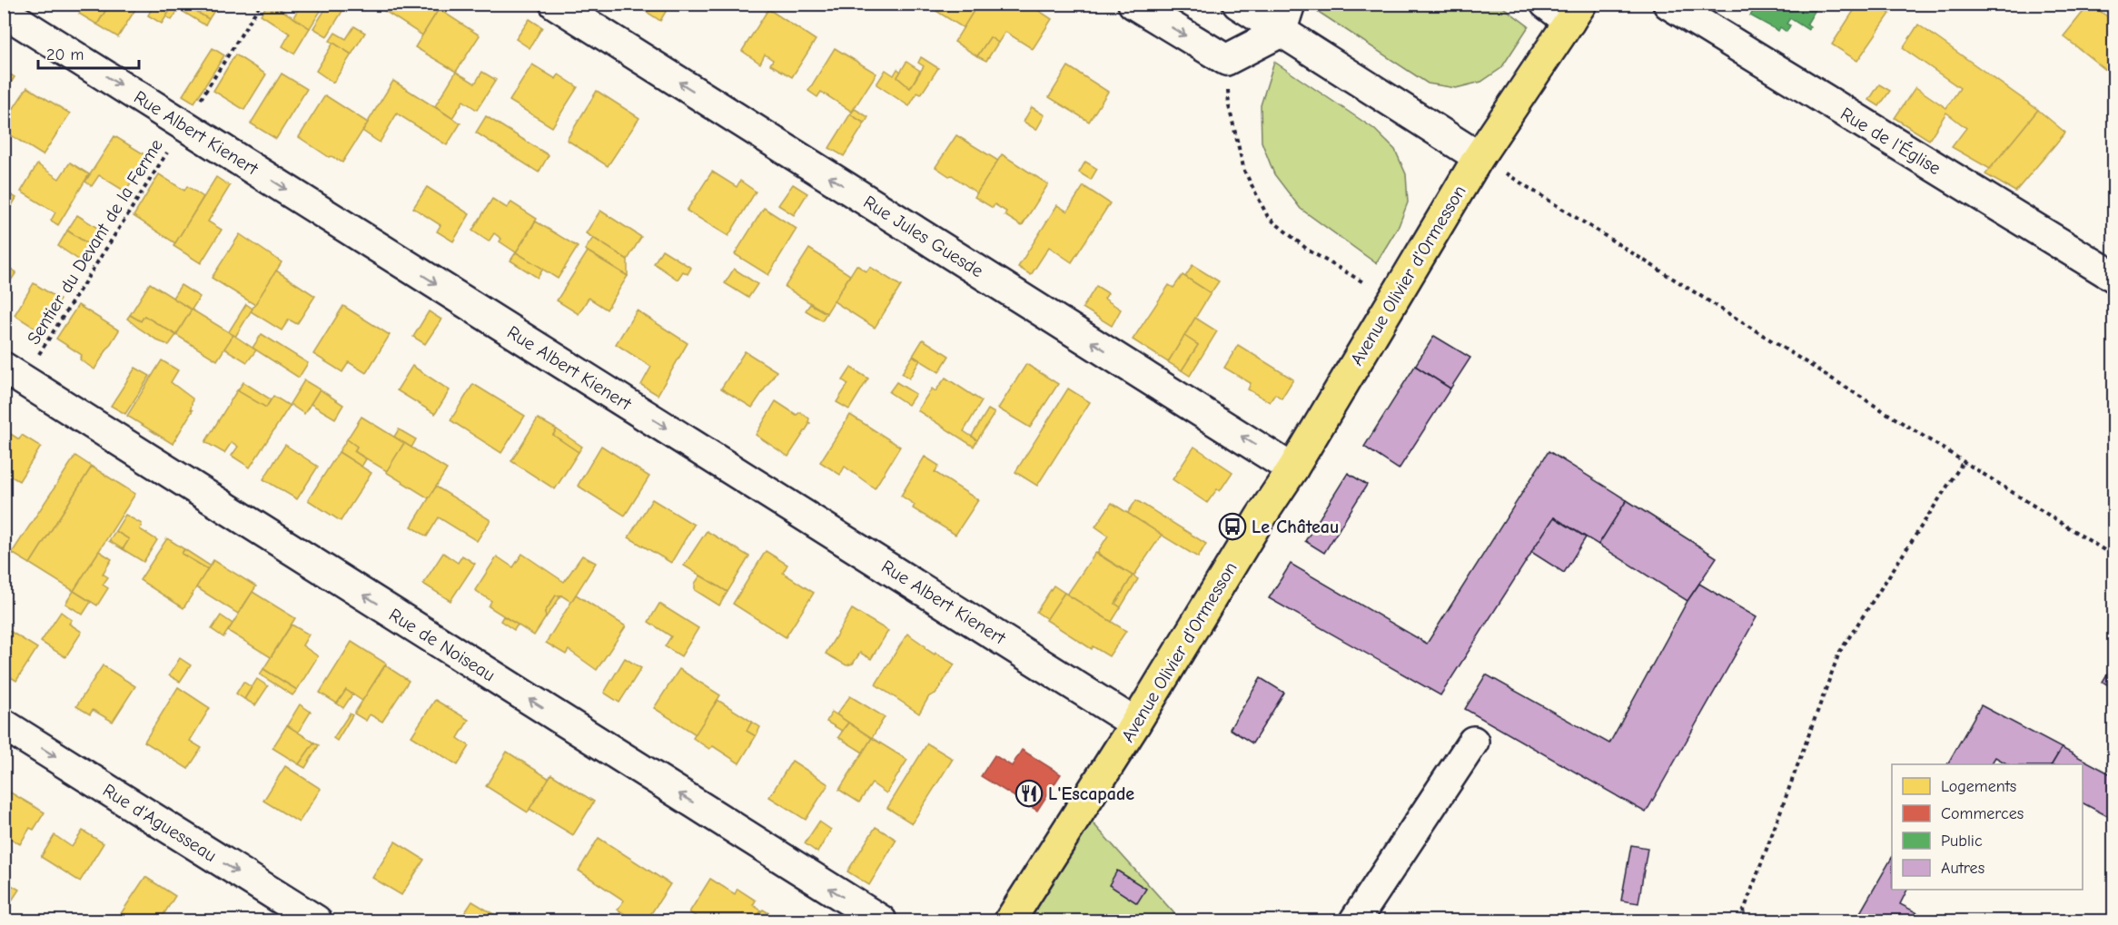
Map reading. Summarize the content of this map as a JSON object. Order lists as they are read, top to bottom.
{
  "streets": {
    "main road": ["Avenue Olivier d'Ormesson"],
    "street": [
      "Rue Albert Kienert",
      "Rue de l'Église",
      "Rue Jules Guesde",
      "Rue de Noiseau",
      "Rue d'Aguesseau"
    ],
    "path": ["Sentier du Devant de la Ferme"]
  },
  "crossings": [
    ["Rue Albert Kienert", "Sentier du Devant de la Ferme"],
    ["Rue Albert Kienert", "Avenue Olivier d'Ormesson"],
    ["Rue Jules Guesde", "Avenue Olivier d'Ormesson"],
    ["Sentier du Devant de la Ferme", "Rue de Noiseau"]
  ],
  "one_way": [
    "Rue Albert Kienert",
    "Rue Jules Guesde",
    "Rue de Noiseau",
    "Rue d'Aguesseau"
  ],
  "places": {
    "bus stop": ["Le Château"],
    "restaurant": ["L'Escapade"]
  },
  "legend": [
    "Logements",
    "Commerces",
    "Public",
    "Autres"
  ],
  "scale_bar": "20 m"
}
